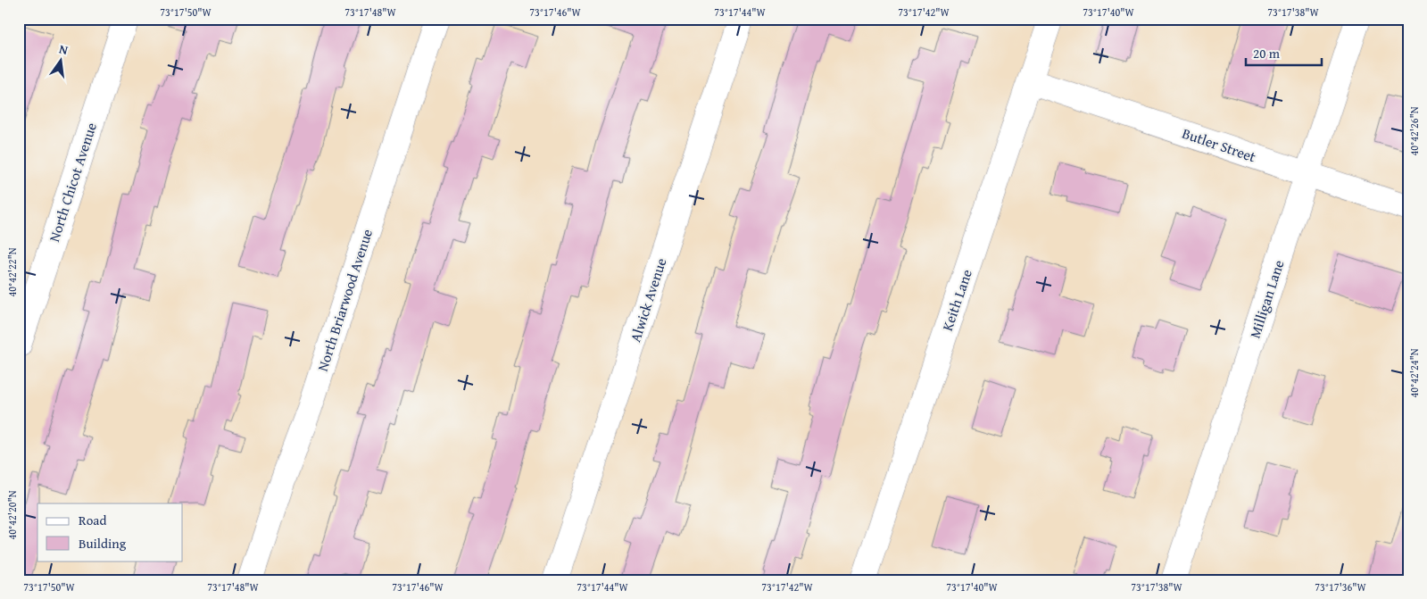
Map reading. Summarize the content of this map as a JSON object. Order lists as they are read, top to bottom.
{
  "streets": {
    "street": [
      "Butler Street",
      "North Chicot Avenue",
      "Milligan Lane",
      "North Briarwood Avenue",
      "Alwick Avenue",
      "Keith Lane"
    ]
  },
  "crossings": [
    ["Butler Street", "Milligan Lane"],
    ["Butler Street", "Keith Lane"]
  ],
  "legend": ["Road", "Building"],
  "scale_bar": "20 m",
  "north": "top",
  "coordinates": [
    "73°17'50\"W",
    "73°17'48\"W",
    "73°17'46\"W",
    "73°17'44\"W",
    "73°17'42\"W",
    "73°17'40\"W",
    "73°17'38\"W",
    "40°42'26\"N",
    "40°42'22\"N",
    "40°42'24\"N",
    "40°42'20\"N",
    "73°17'36\"W"
  ]
}
